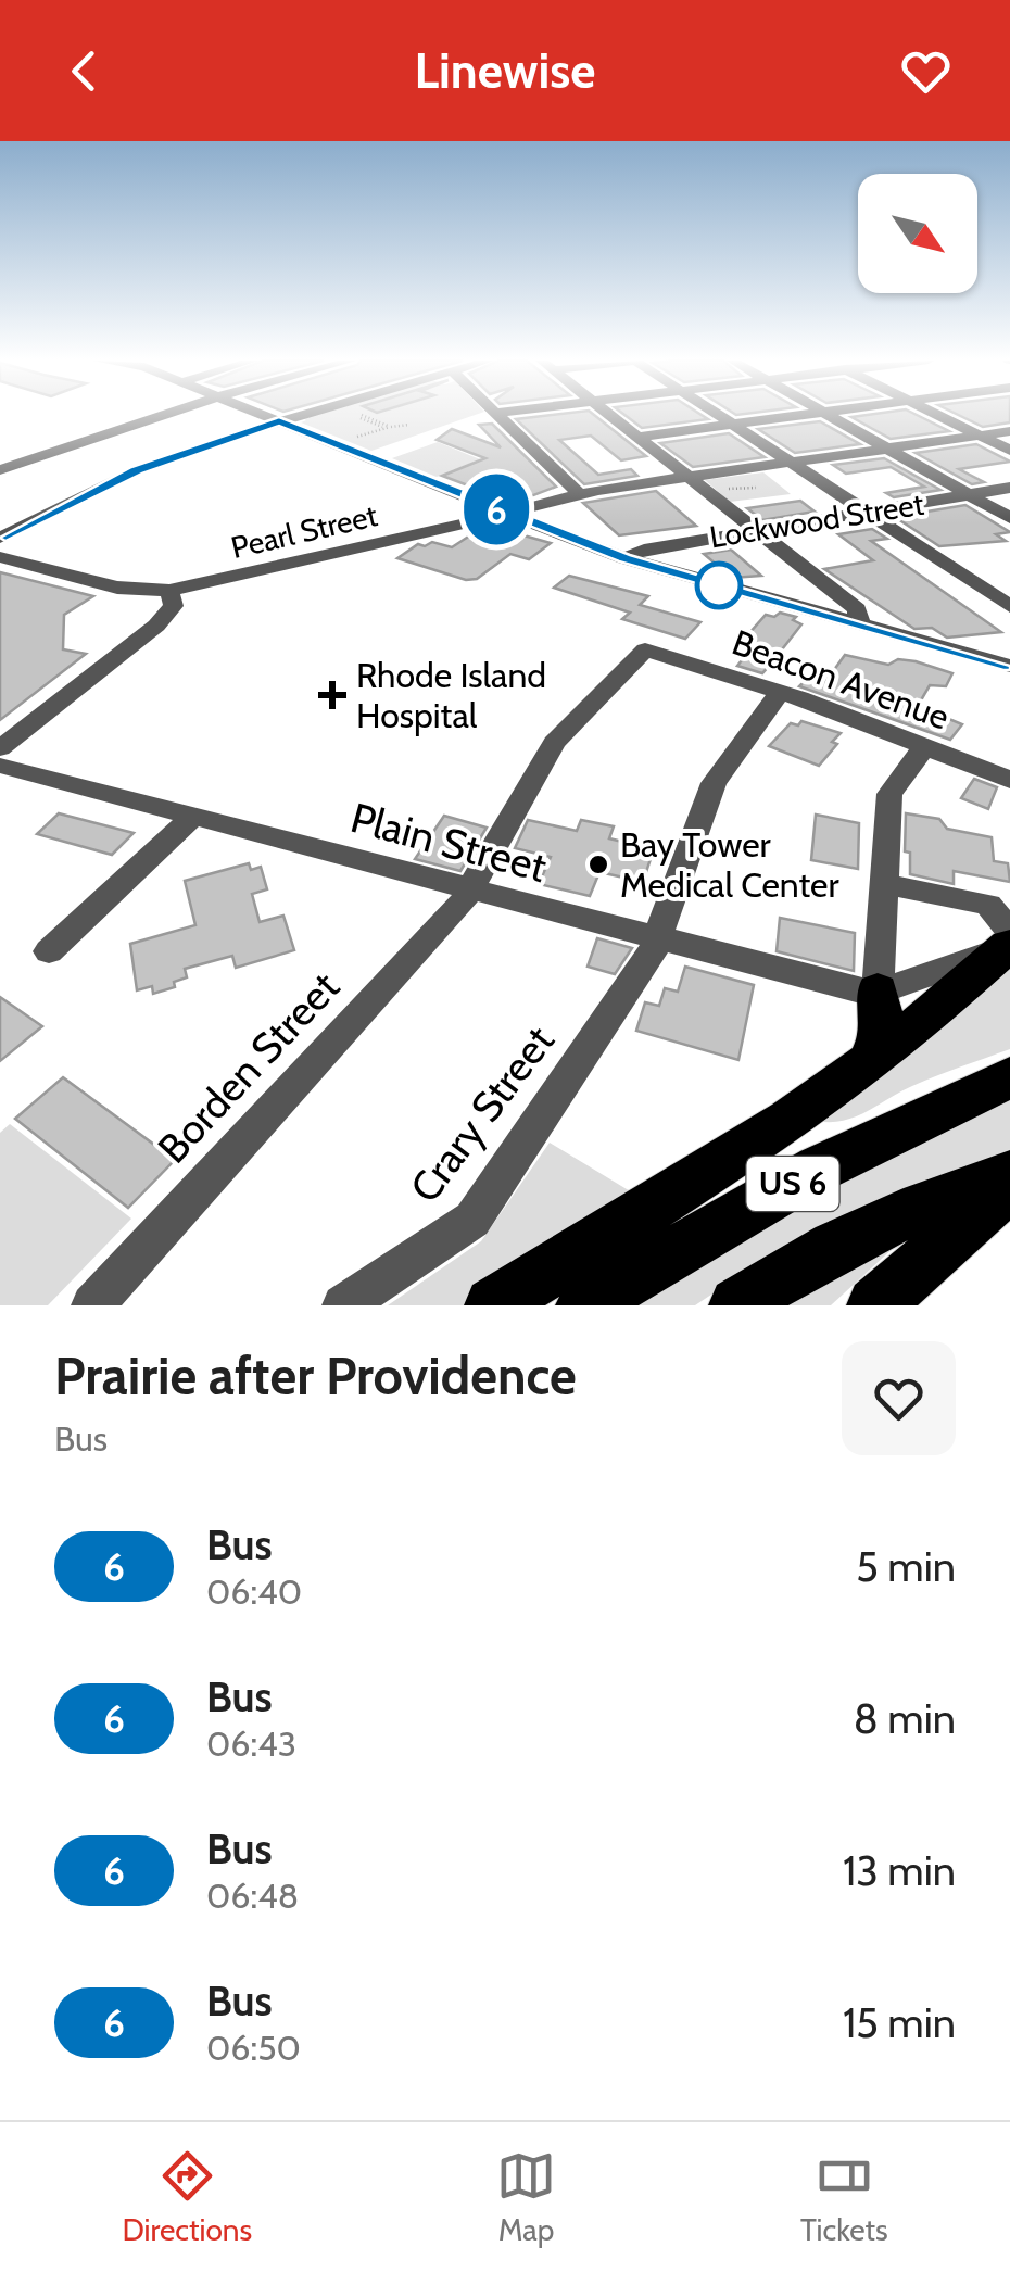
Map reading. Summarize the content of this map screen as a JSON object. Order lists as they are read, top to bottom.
{
  "streets": {
    "highway": ["US 6"],
    "street": [
      "Lockwood Street",
      "Pearl Street",
      "Beacon Avenue",
      "Plain Street",
      "Borden Street",
      "Crary Street"
    ]
  },
  "crossings": [
    ["Beacon Avenue", "Borden Street"],
    ["Beacon Avenue", "Crary Street"],
    ["Plain Street", "Borden Street"],
    ["Plain Street", "Crary Street"]
  ],
  "places": {
    "health": ["Rhode Island Hospital"],
    "other": ["Bay Tower Medical Center"]
  },
  "lines": ["bus line 6"],
  "north": "bottom right",
  "page": {
    "header": "Linewise",
    "on_map": "6",
    "heading": ["Prairie after Providence", "Bus"],
    "list": [
      {
        "mark": "6",
        "name": "Bus",
        "note": "06:40",
        "value": "5 min"
      },
      {
        "mark": "6",
        "name": "Bus",
        "note": "06:43",
        "value": "8 min"
      },
      {
        "mark": "6",
        "name": "Bus",
        "note": "06:48",
        "value": "13 min"
      },
      {
        "mark": "6",
        "name": "Bus",
        "note": "06:50",
        "value": "15 min"
      }
    ],
    "tabs": ["Directions", "Map", "Tickets"]
  }
}
